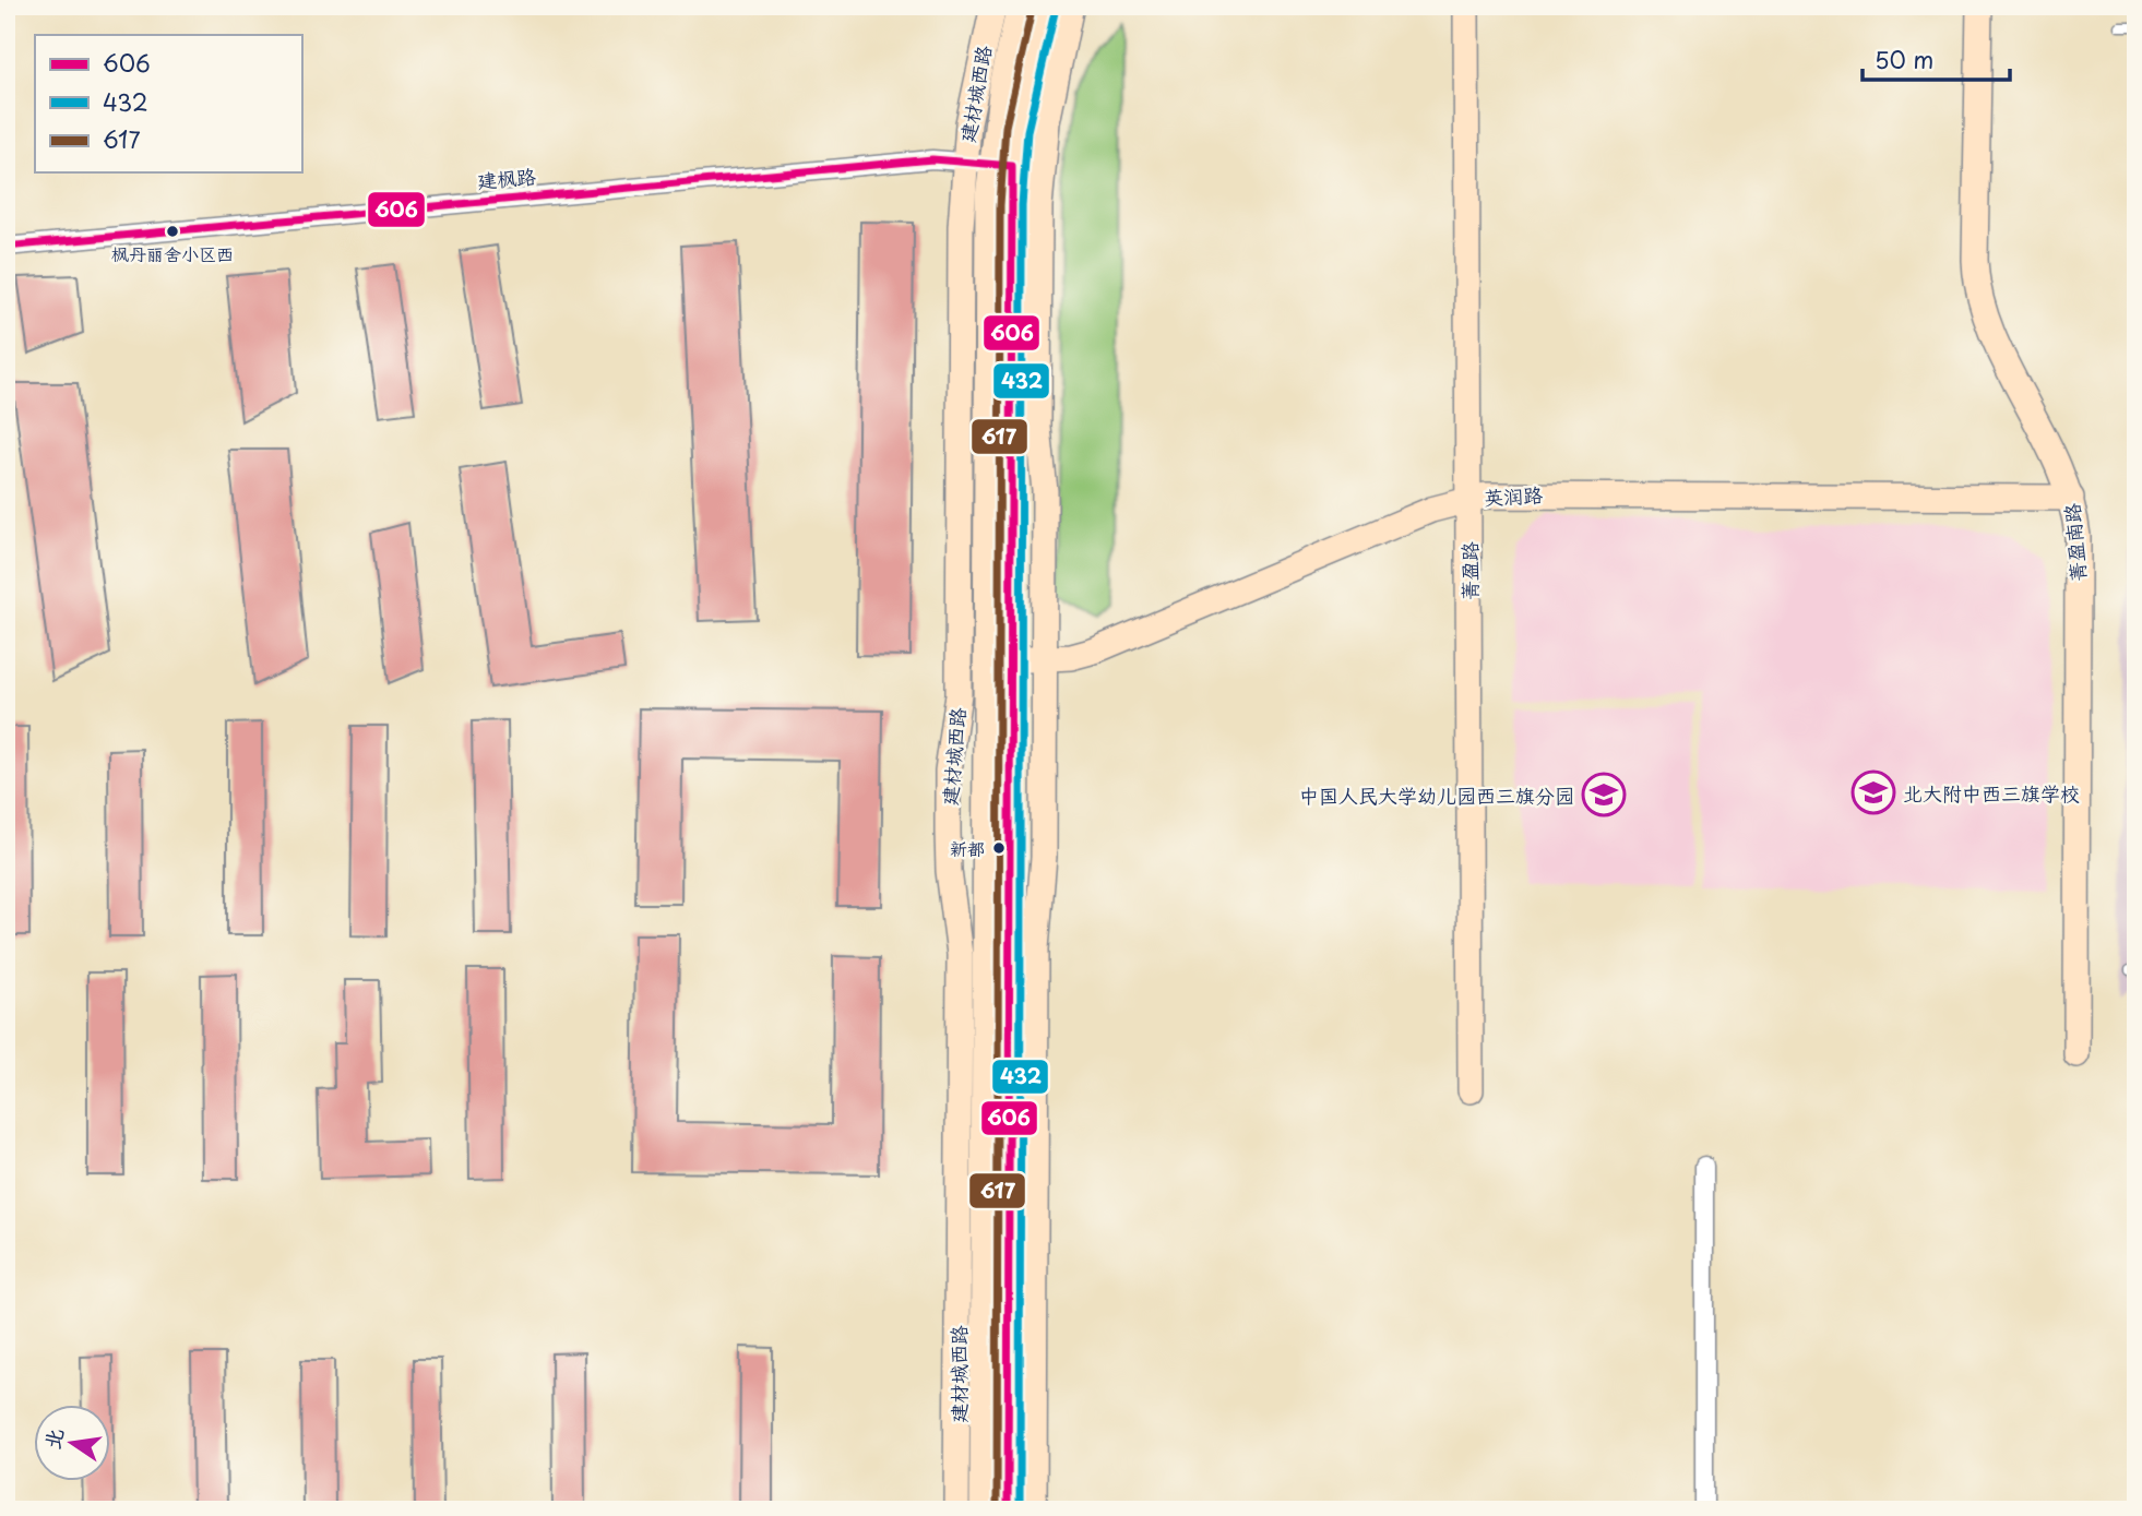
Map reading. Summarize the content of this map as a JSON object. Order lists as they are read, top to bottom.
{
  "streets": {
    "street": [
      "建材城西路",
      "建枫路",
      "英润路",
      "菁盈南路",
      "菁盈路"
    ]
  },
  "crossings": [
    ["建材城西路", "建枫路"],
    ["建材城西路", "英润路"],
    ["英润路", "菁盈南路"],
    ["英润路", "菁盈路"]
  ],
  "places": {
    "other": ["枫丹丽舍小区西", "新都"],
    "school or university": ["北大附中西三旗学校", "中国人民大学幼儿园西三旗分园"]
  },
  "lines": ["transit line 617", "transit line 432", "transit line 606"],
  "legend": ["606", "432", "617"],
  "scale_bar": "50 m",
  "north": "left"
}
